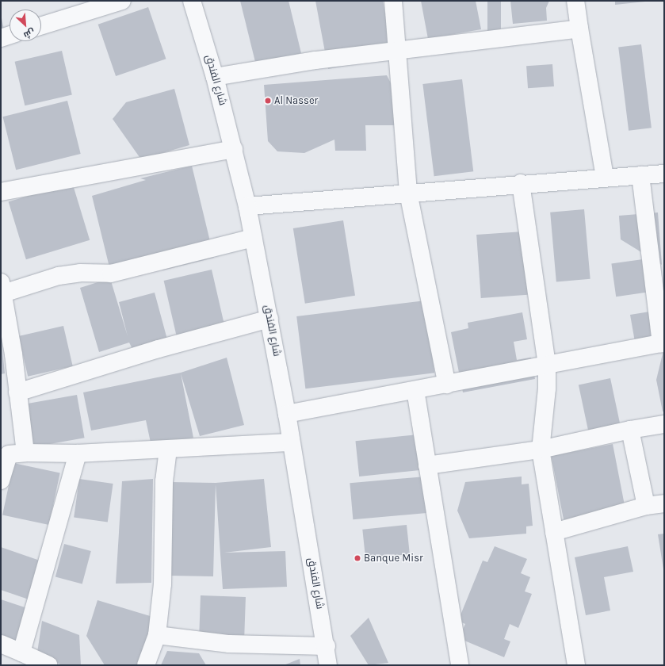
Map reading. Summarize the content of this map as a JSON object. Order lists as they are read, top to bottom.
{
  "streets": {
    "street": ["شارع الفندق"]
  },
  "places": ["Al Nasser", "Banque Misr"],
  "north": "bottom right"
}
